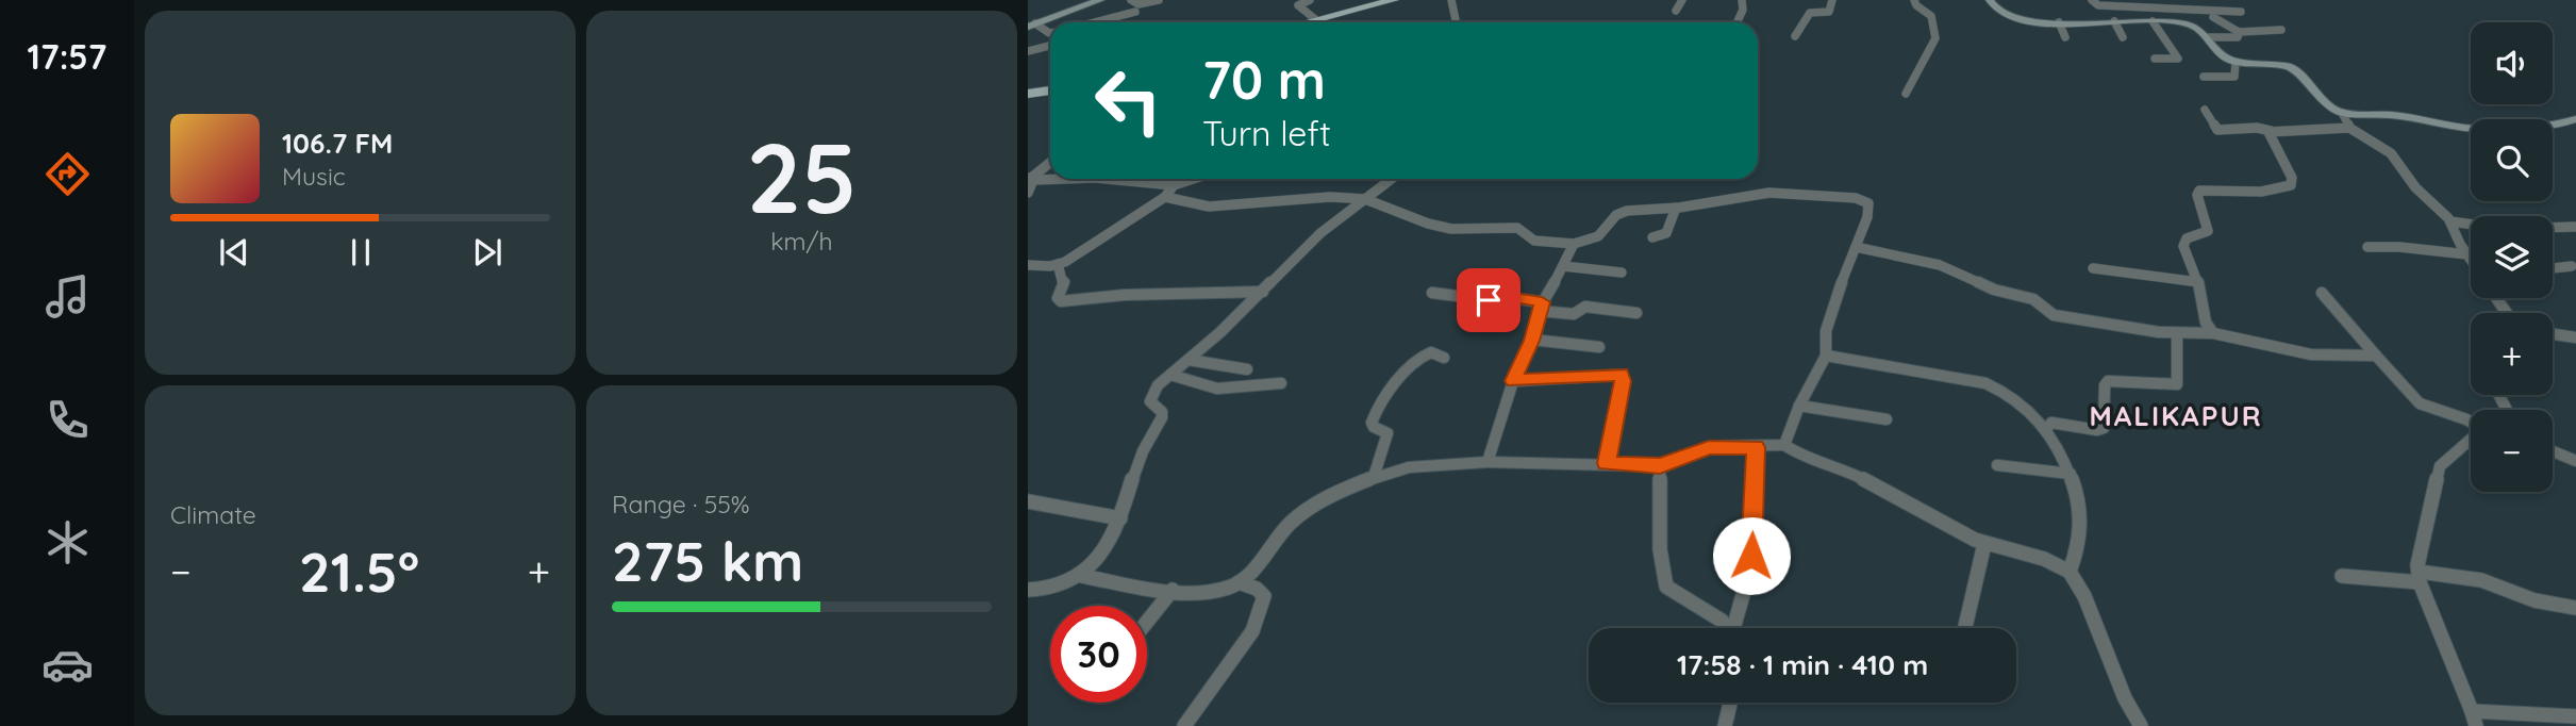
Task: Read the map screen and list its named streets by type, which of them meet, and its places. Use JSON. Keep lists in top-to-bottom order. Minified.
{"districts":["MALIKAPUR"],"page":{"tabs":"17:57","tile":[["25","km/h"],"Climate",["Range · 55%","275 km"]],"map_buttons":["+","−"],"turn":["70 m","Turn left"],"song":["106.7 FM","Music"],"heat":["−","21.5°","+"],"limit":"30","trip":"17:58 · 1 min · 410 m"}}
